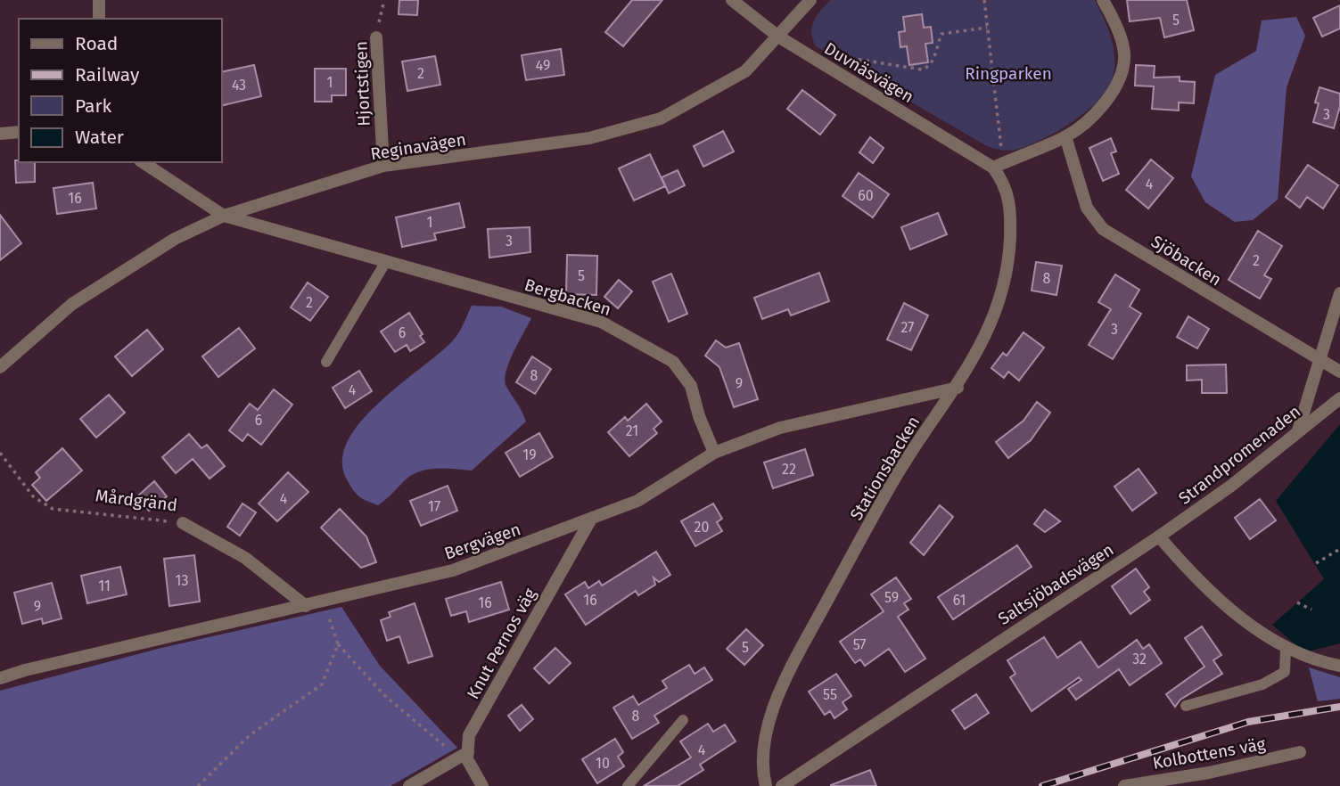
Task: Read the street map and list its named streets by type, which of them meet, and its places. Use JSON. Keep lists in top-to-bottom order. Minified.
{"streets":{"street":["Duvnäsvägen","Hjortstigen","Reginavägen","Sjöbacken","Bergbacken","Strandpromenaden","Stationsbacken","Mårdgränd","Bergvägen","Saltsjöbadsvägen","Knut Pernos väg","Kolbottens väg"]},"crossings":[["Duvnäsvägen","Reginavägen"],["Duvnäsvägen","Stationsbacken"],["Hjortstigen","Reginavägen"],["Reginavägen","Bergbacken"],["Bergbacken","Bergvägen"],["Strandpromenaden","Saltsjöbadsvägen"],["Stationsbacken","Bergvägen"],["Mårdgränd","Bergvägen"],["Bergvägen","Knut Pernos väg"]],"parks":["Ringparken"],"house_numbers":["5","49","2","1","43","3","4","60","16","1","3","2","5","8","2","27","3","6","8","9","4","6","21","19","22","4","17","20","13","11","59","16","61","16","9","57","5","32","55","8","4","10"],"legend":["Road","Railway","Park","Water"]}
